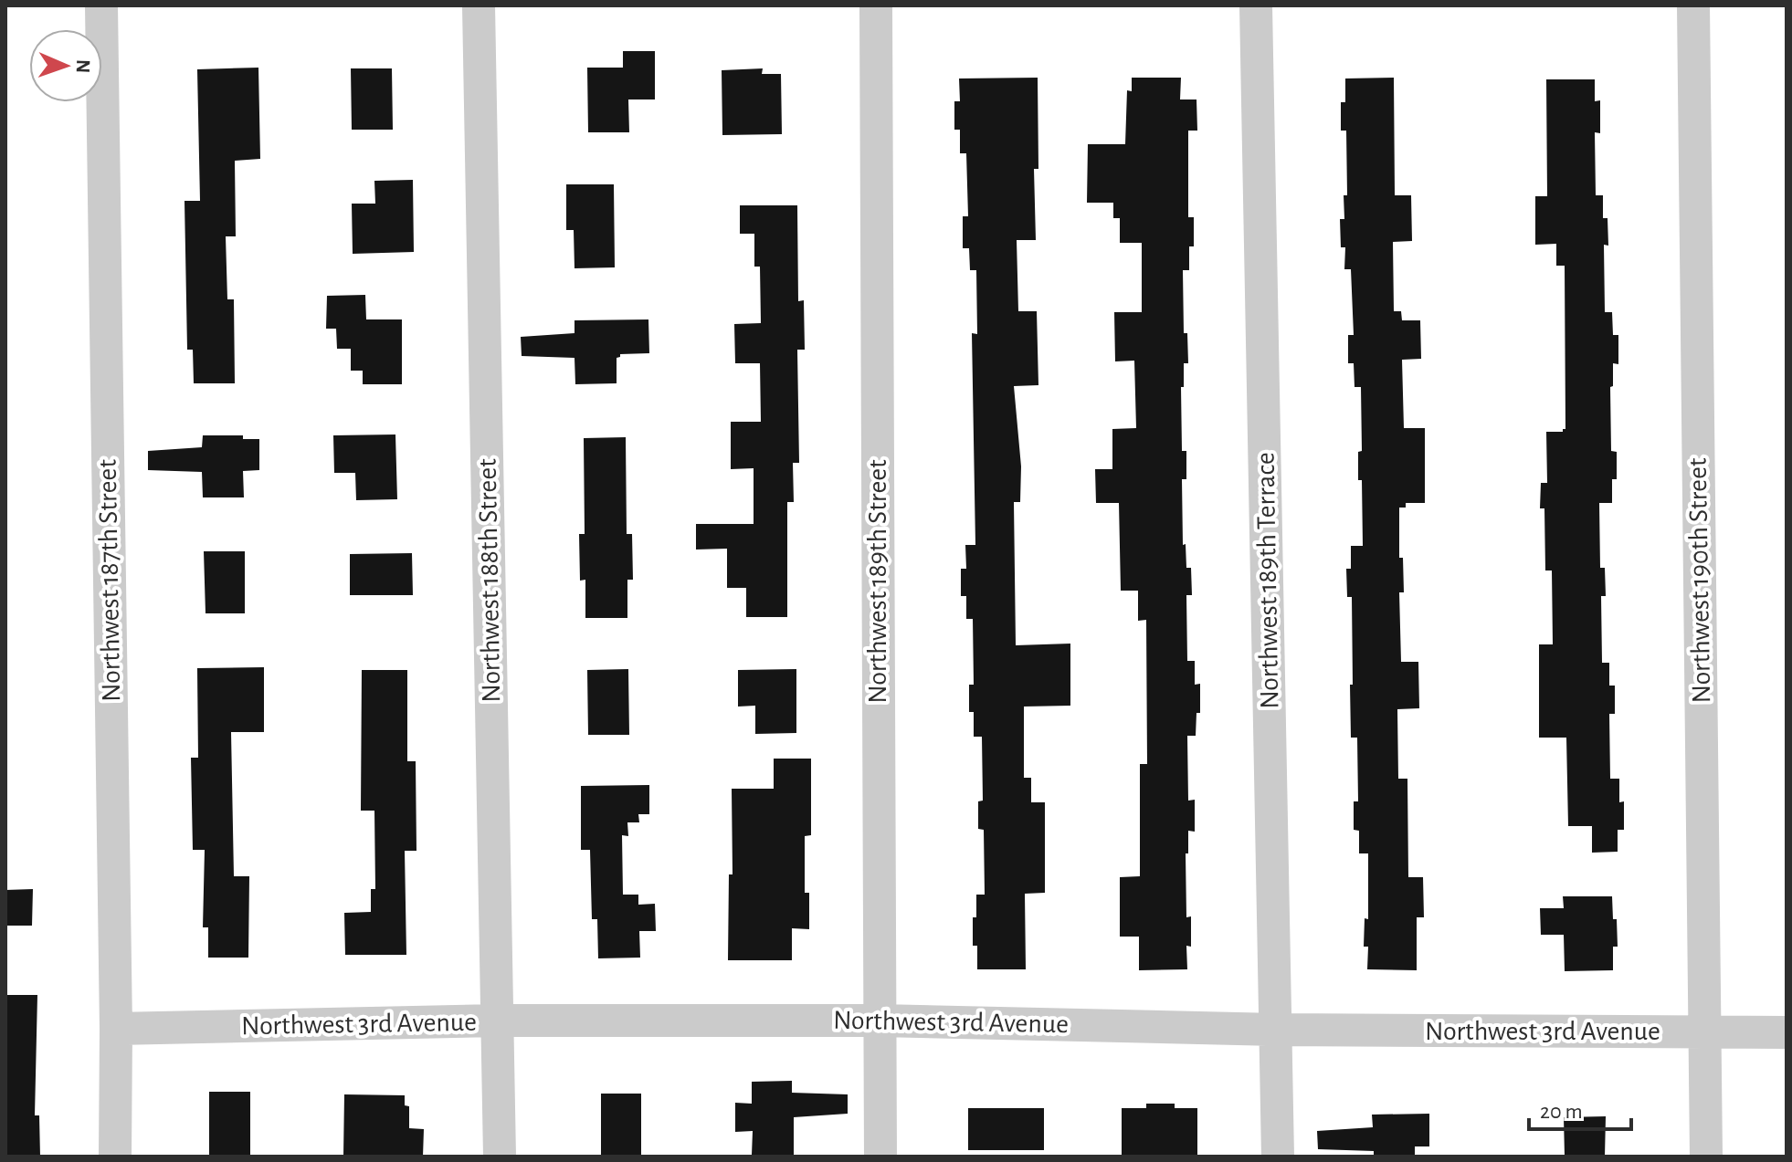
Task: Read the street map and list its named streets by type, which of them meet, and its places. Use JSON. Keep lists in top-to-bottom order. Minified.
{"streets":{"street":["Northwest 187th Street","Northwest 188th Street","Northwest 189th Terrace","Northwest 190th Street","Northwest 189th Street","Northwest 3rd Avenue"]},"crossings":[["Northwest 187th Street","Northwest 3rd Avenue"],["Northwest 188th Street","Northwest 3rd Avenue"],["Northwest 189th Terrace","Northwest 3rd Avenue"],["Northwest 190th Street","Northwest 3rd Avenue"],["Northwest 189th Street","Northwest 3rd Avenue"]],"scale_bar":"20 m","north":"right"}
